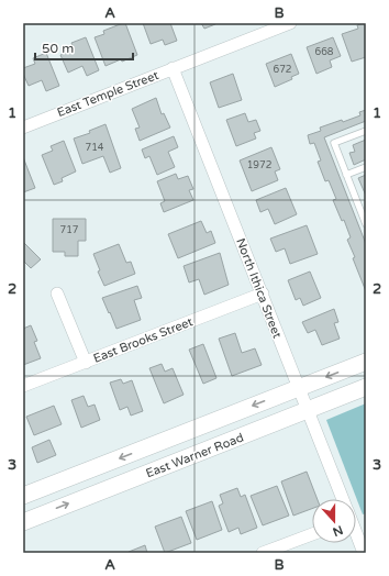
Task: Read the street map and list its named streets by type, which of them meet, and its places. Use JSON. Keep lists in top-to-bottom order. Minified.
{"streets":{"main road":["East Warner Road"],"street":["East Temple Street","North Ithica Street","East Brooks Street"]},"crossings":[["East Temple Street","North Ithica Street"],["North Ithica Street","East Brooks Street"],["North Ithica Street","East Warner Road"]],"house_numbers":["668","672","714","1972","717"],"scale_bar":"50 m","north":"bottom","grid":{"columns":["A","B"],"rows":["1","2","3"]}}
